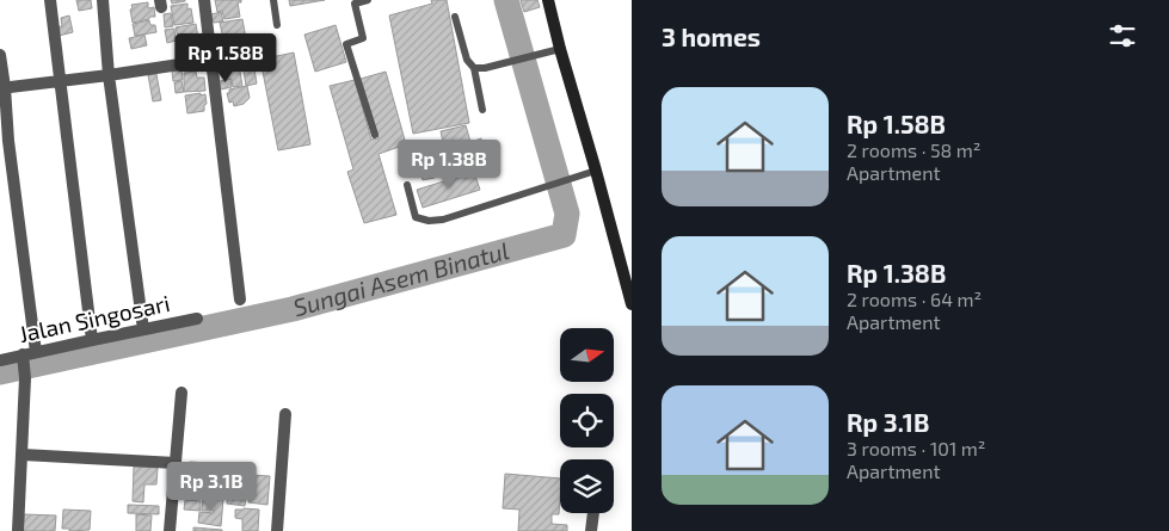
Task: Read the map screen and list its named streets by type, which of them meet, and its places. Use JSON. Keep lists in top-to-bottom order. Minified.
{"streets":{"street":["Jalan Singosari"]},"water":["Sungai Asem Binatul"],"north":"right","page":{"heading":"3 homes","price":["Rp 1.58B","Rp 1.38B","Rp 3.1B"],"list":[{"name":"Rp 1.58B","note":"2 rooms · 58 m² · Apartment"},{"name":"Rp 1.38B","note":"2 rooms · 64 m² · Apartment"},{"name":"Rp 3.1B","note":"3 rooms · 101 m² · Apartment"}]}}
